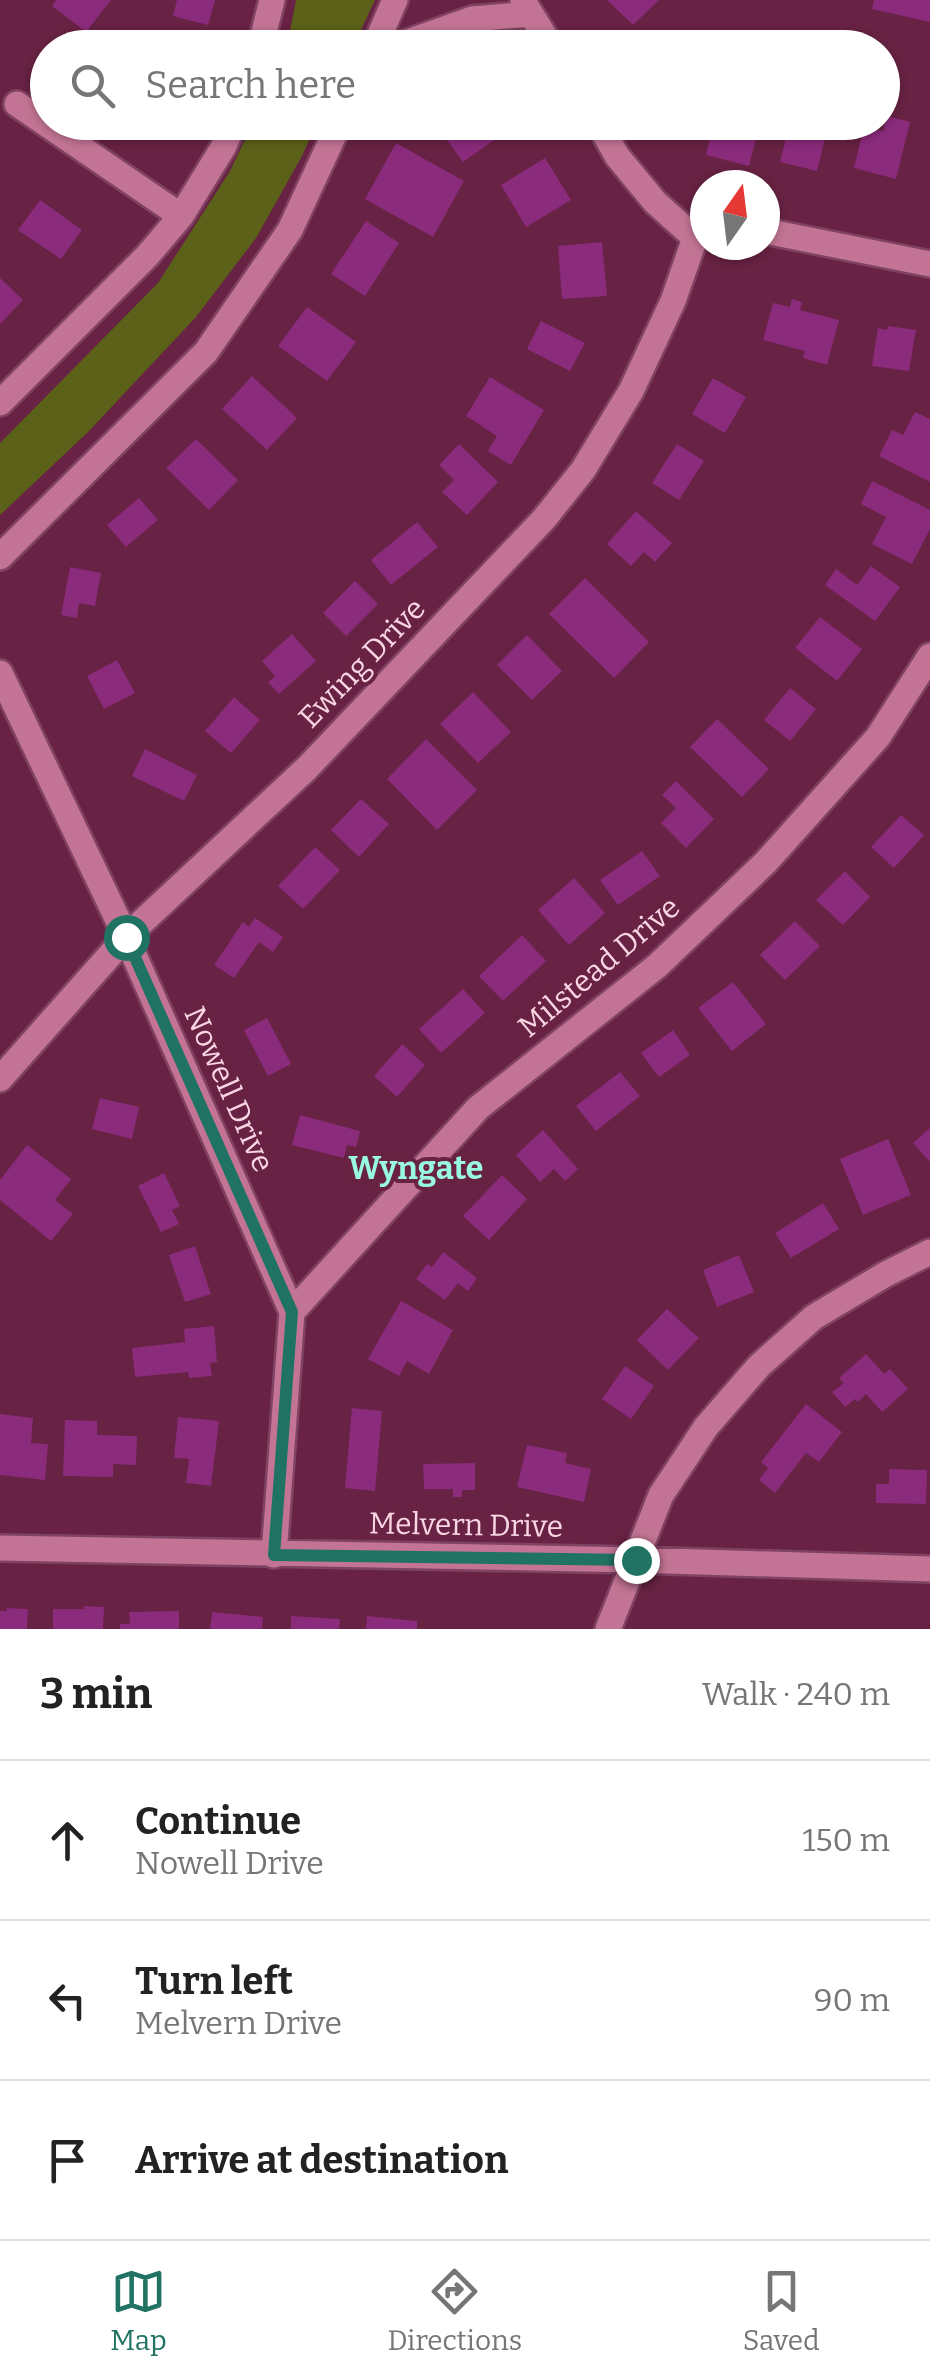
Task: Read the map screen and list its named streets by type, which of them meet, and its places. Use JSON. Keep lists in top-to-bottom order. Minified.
{"streets":{"street":["Ewing Drive","Milstead Drive","Nowell Drive","Melvern Drive"]},"crossings":[["Ewing Drive","Nowell Drive"],["Milstead Drive","Nowell Drive"],["Nowell Drive","Melvern Drive"]],"districts":["Wyngate"],"north":"top","page":{"search":"Search here","heading":["3 min","Walk · 240 m"],"list":[["Continue","Nowell Drive","150 m"],["Turn left","Melvern Drive","90 m"],"Arrive at destination"],"nav":["Map","Directions","Saved"]}}
